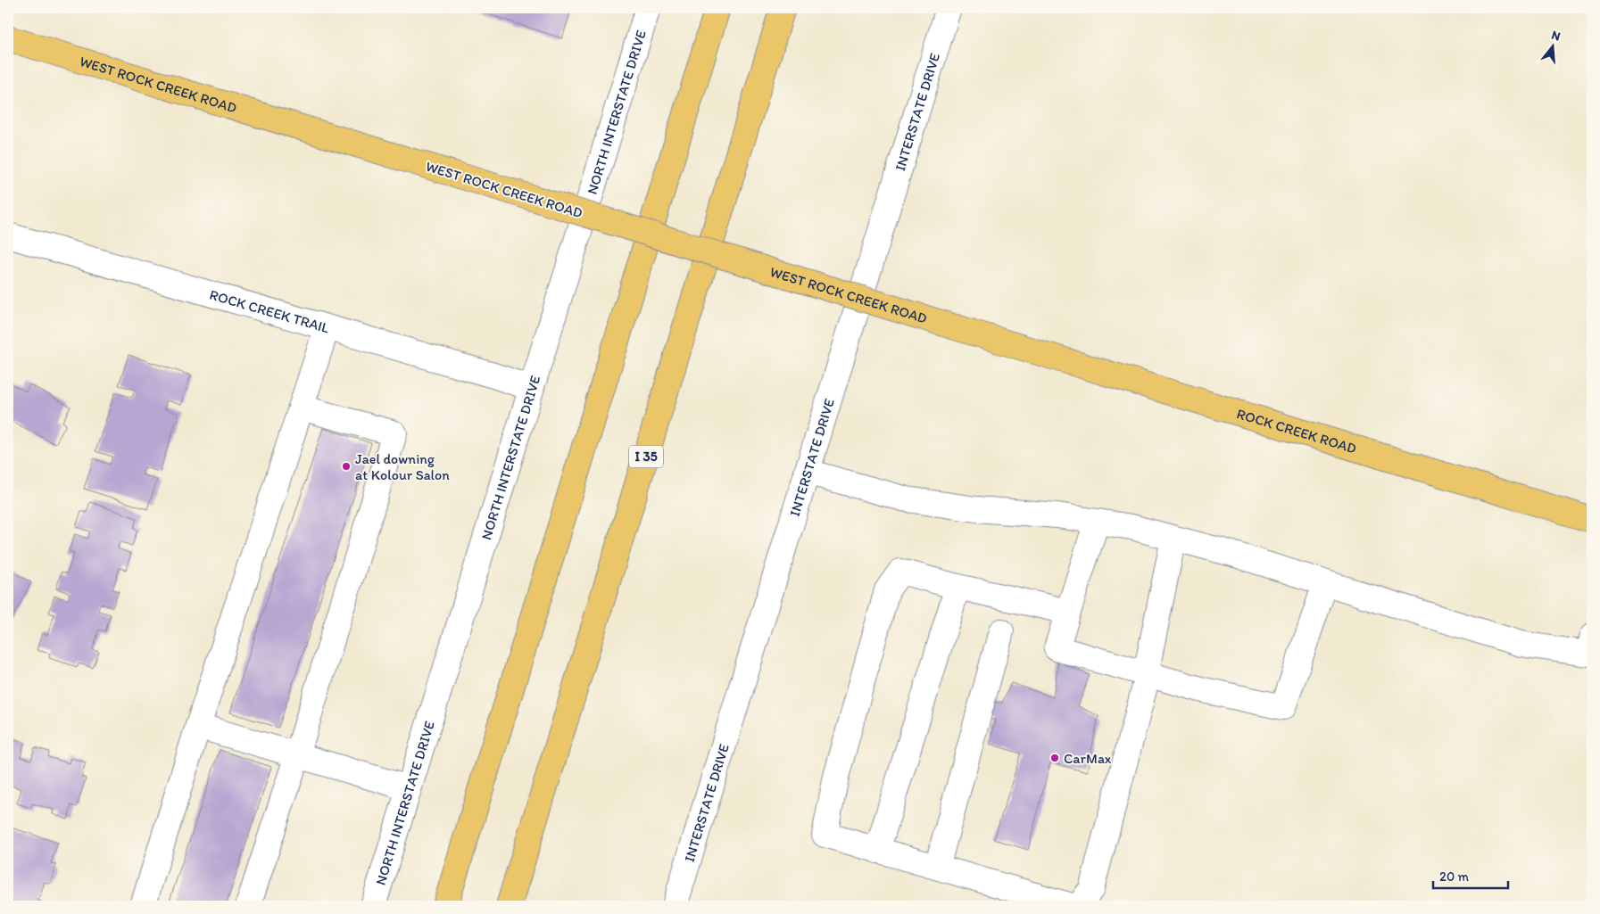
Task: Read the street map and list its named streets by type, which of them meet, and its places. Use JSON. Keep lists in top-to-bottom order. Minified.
{"streets":{"main road":["WEST ROCK CREEK ROAD","ROCK CREEK ROAD","I 35"],"street":["NORTH INTERSTATE DRIVE","INTERSTATE DRIVE","ROCK CREEK TRAIL"]},"crossings":[["WEST ROCK CREEK ROAD","ROCK CREEK ROAD"],["NORTH INTERSTATE DRIVE","ROCK CREEK TRAIL"]],"places":["Jael downing at Kolour Salon","CarMax"],"scale_bar":"20 m","north":"top"}
